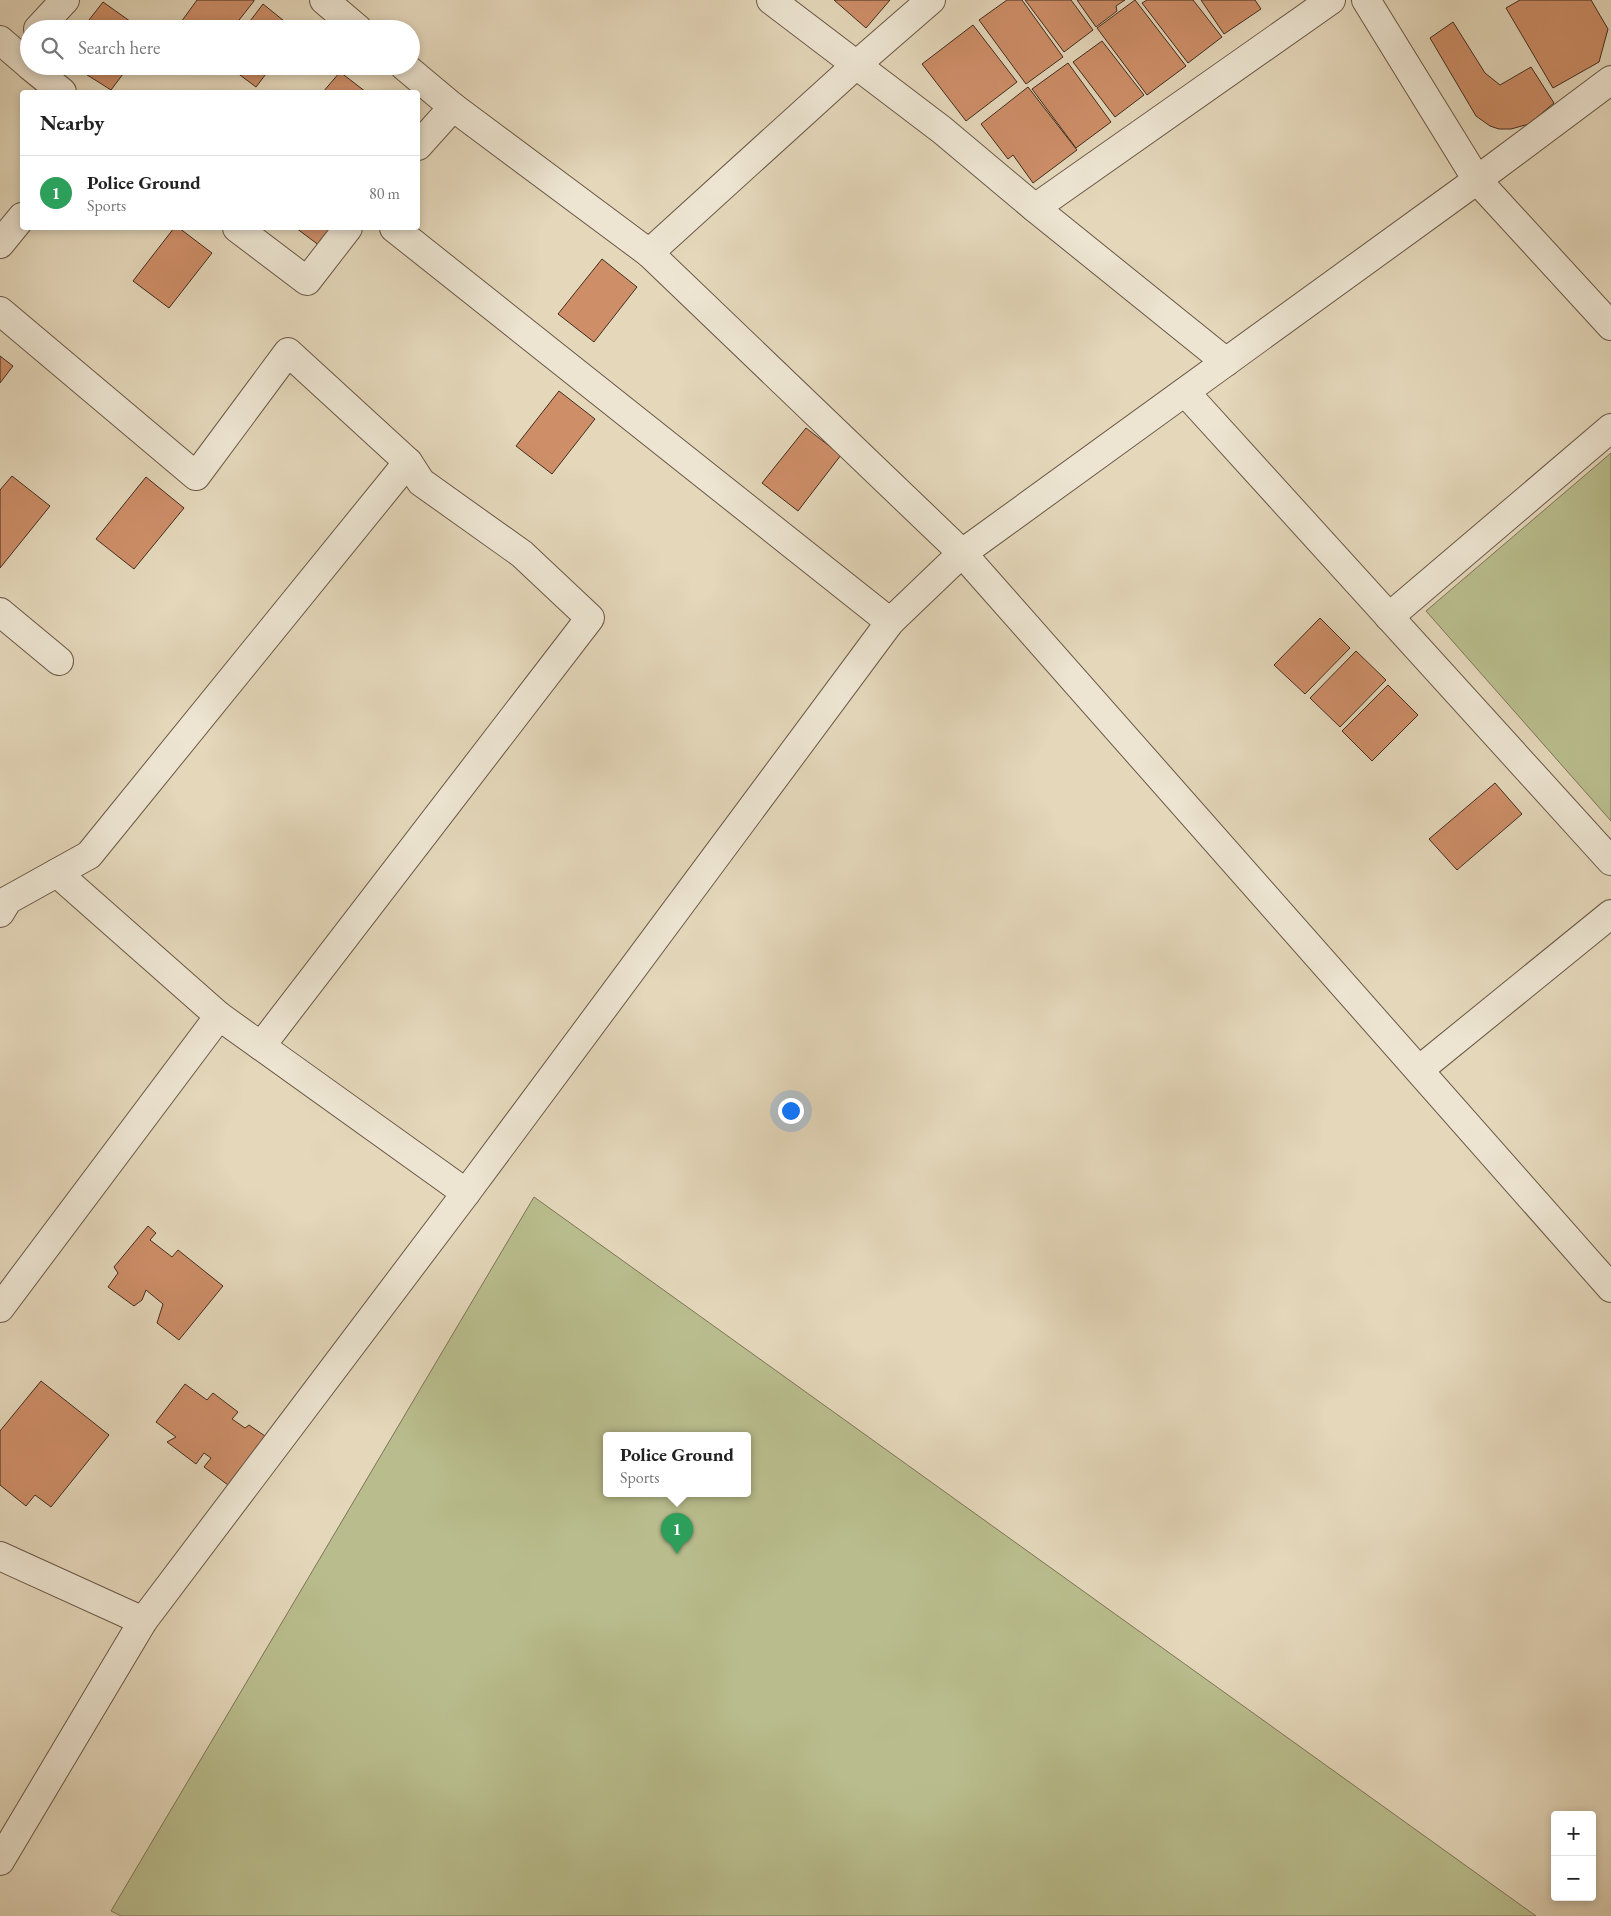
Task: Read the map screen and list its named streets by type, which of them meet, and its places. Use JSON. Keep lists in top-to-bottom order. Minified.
{"page":{"search":"Search here","heading":"Nearby","list":[{"mark":"1","name":"Police Ground","note":"Sports","value":"80 m"}],"popup":["Police Ground","Sports"],"pins":"1","map_buttons":["+","−"]}}
